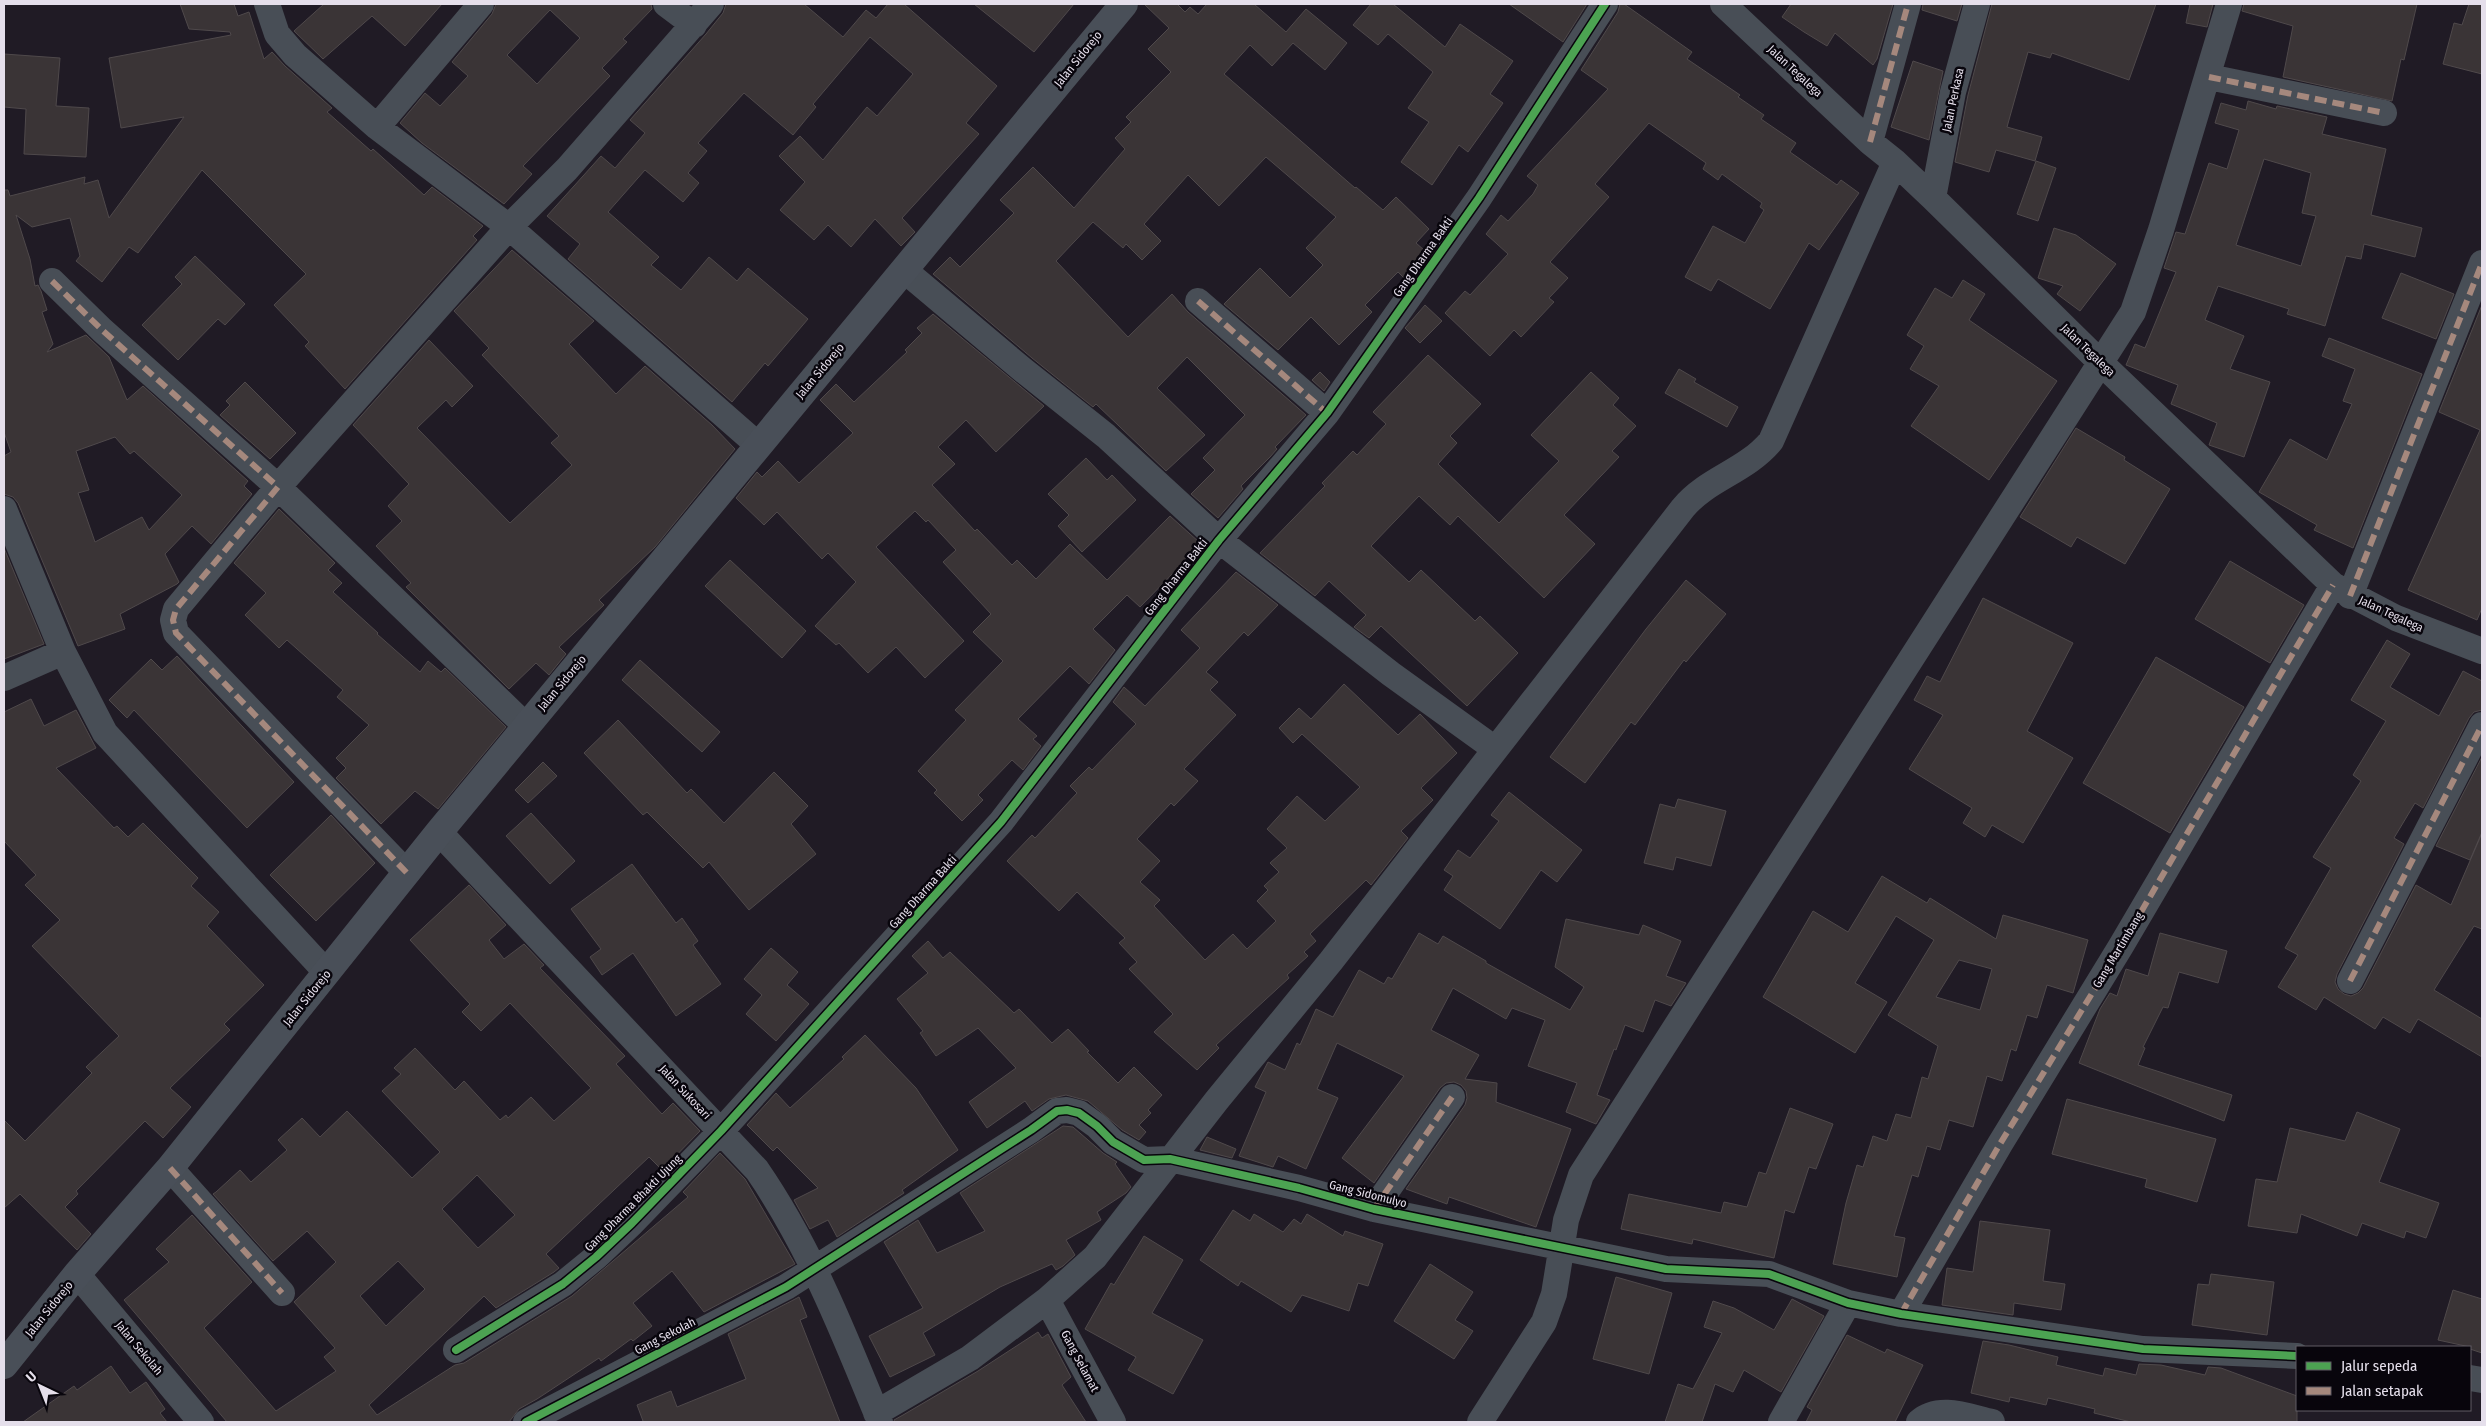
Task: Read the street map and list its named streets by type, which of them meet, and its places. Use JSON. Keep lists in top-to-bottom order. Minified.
{"streets":{"street":["Jalan Sidorejo","Jalan Tegalega","Jalan Perkasa","Gang Dharma Bakti","Gang Martimbang","Jalan Sukosari","Gang Sidomulyo","Gang Dharma Bhakti Ujung","Gang Sekolah","Jalan Sekolah","Gang Selamat"]},"crossings":[["Jalan Sidorejo","Jalan Sukosari"],["Jalan Sidorejo","Jalan Sekolah"],["Jalan Tegalega","Jalan Perkasa"],["Jalan Tegalega","Gang Martimbang"],["Gang Dharma Bakti","Jalan Sukosari"],["Gang Dharma Bakti","Gang Dharma Bhakti Ujung"],["Gang Martimbang","Gang Sidomulyo"],["Jalan Sukosari","Gang Sidomulyo"],["Jalan Sukosari","Gang Dharma Bhakti Ujung"],["Jalan Sukosari","Gang Sekolah"],["Gang Sidomulyo","Gang Sekolah"]],"legend":["Jalur sepeda","Jalan setapak"],"north":"top left"}
